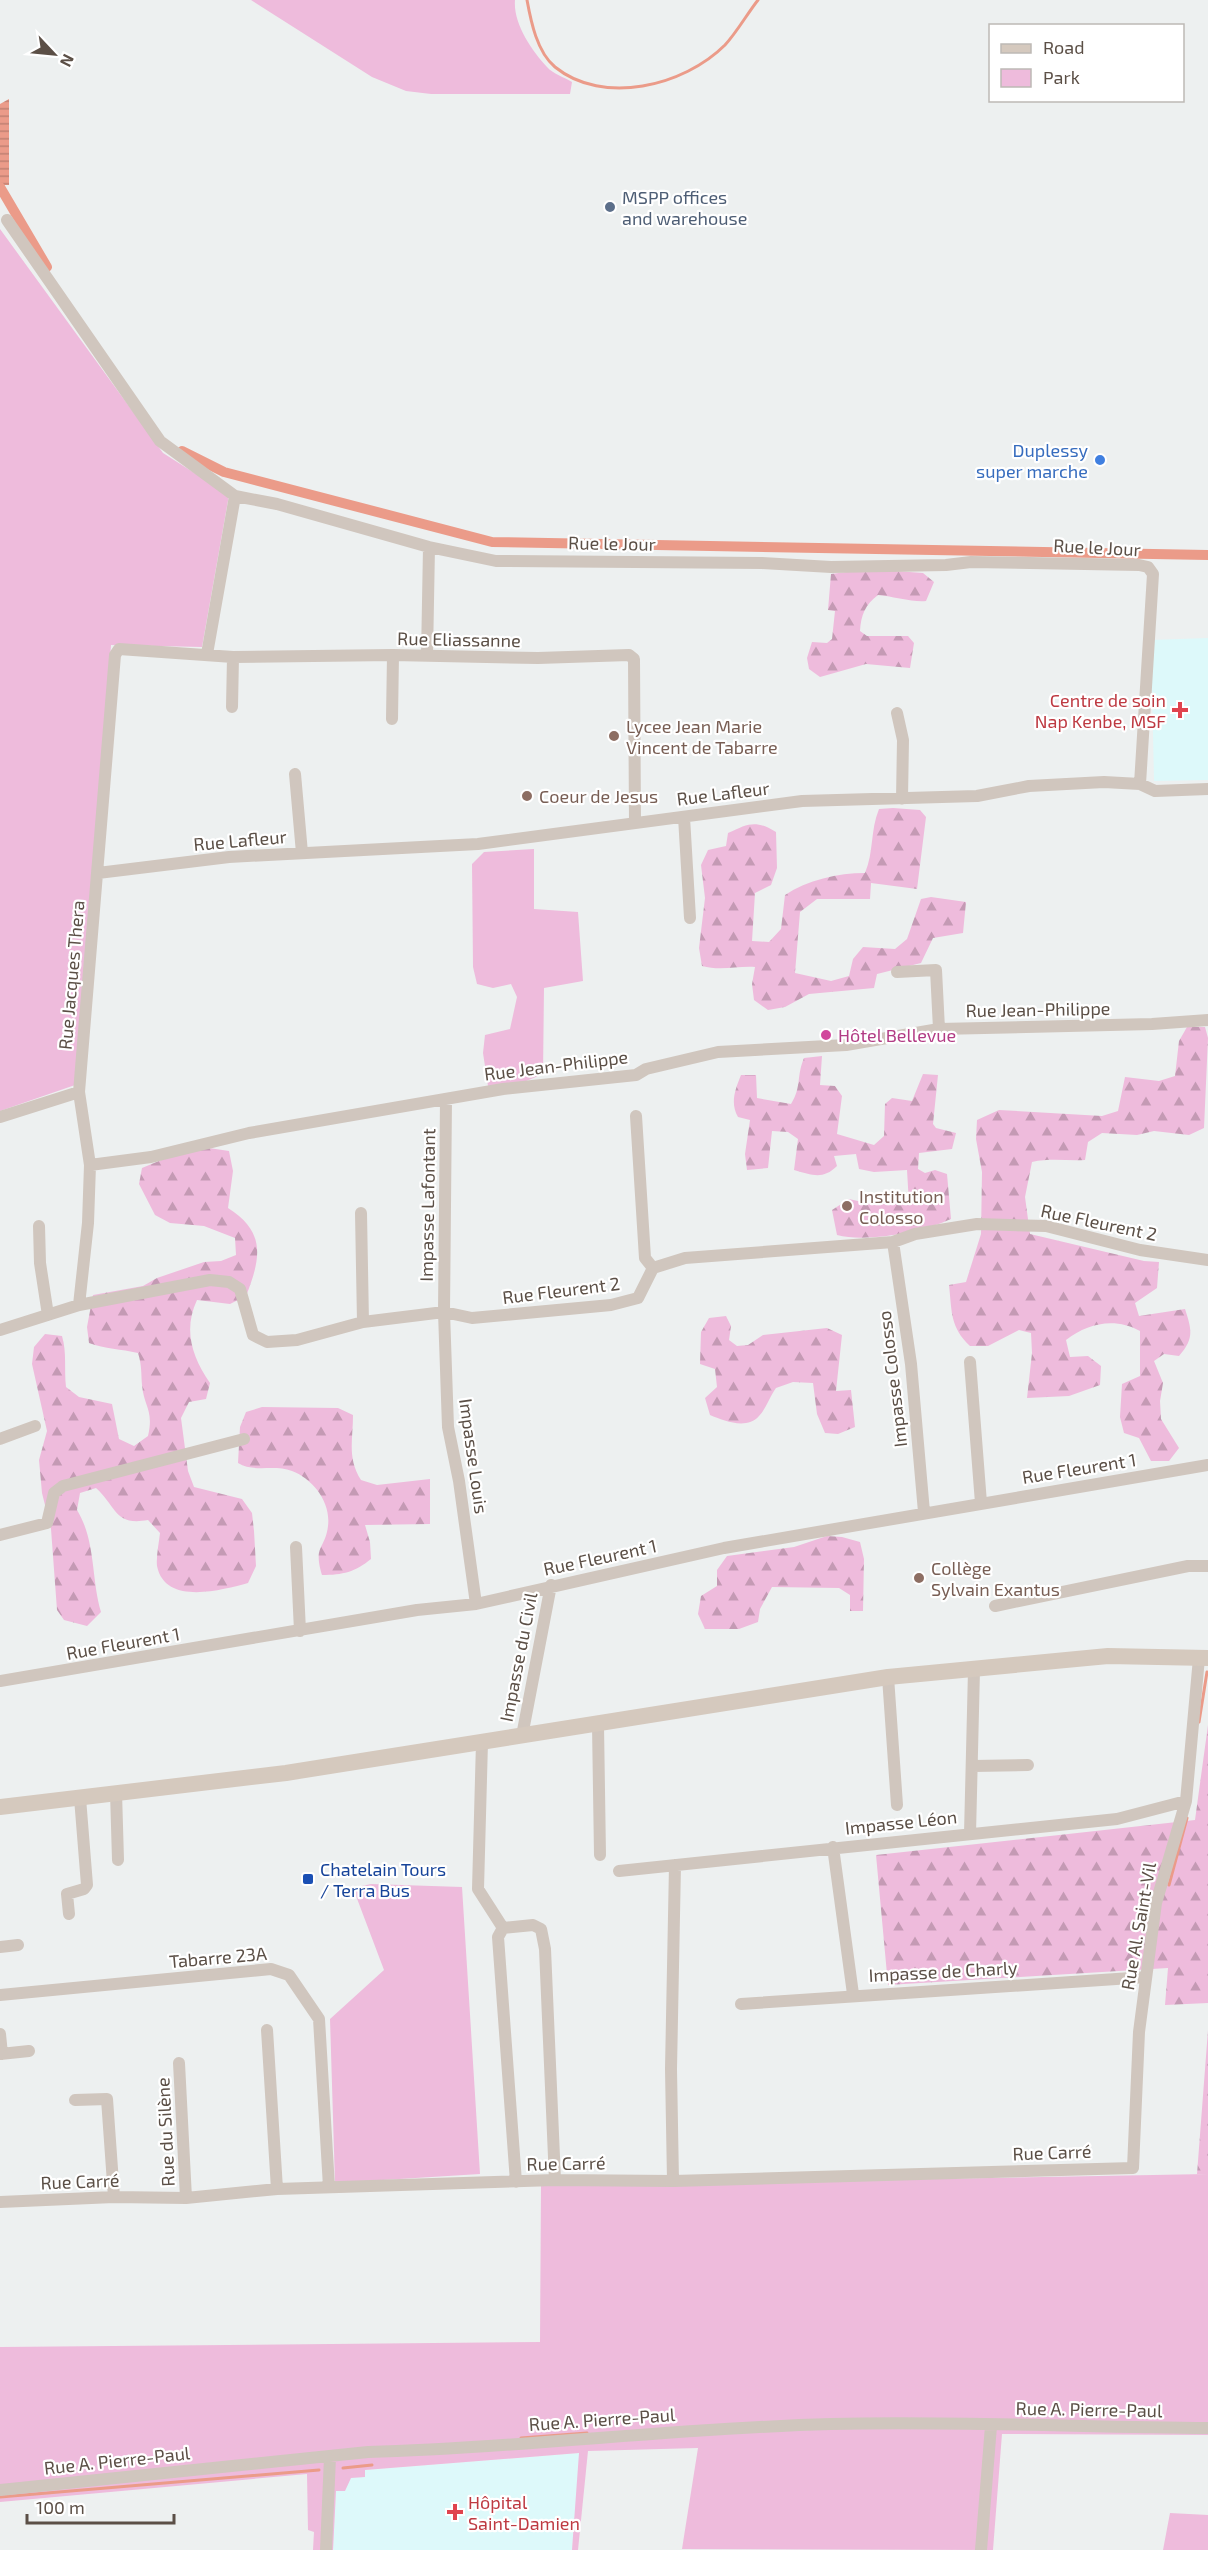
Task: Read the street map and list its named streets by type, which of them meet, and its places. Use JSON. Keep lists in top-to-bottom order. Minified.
{"streets":{"street":["Rue le Jour","Rue Eliassanne","Rue Lafleur","Rue Jacques Thera","Rue Jean-Philippe","Impasse Lafontant","Rue Fleurent 2","Impasse Colosso","Impasse Louis","Rue Fleurent 1","Impasse du Civil","Impasse Léon","Rue Al. Saint-Vil","Tabarre 23A","Impasse de Charly","Rue du Silène","Rue Carré","Rue A. Pierre-Paul"]},"crossings":[["Rue le Jour","Rue Lafleur"],["Rue Eliassanne","Rue Lafleur"],["Rue Eliassanne","Rue Jacques Thera"],["Rue Lafleur","Rue Jacques Thera"],["Rue Jacques Thera","Rue Jean-Philippe"],["Rue Jacques Thera","Rue Fleurent 2"],["Rue Jean-Philippe","Impasse Lafontant"],["Impasse Lafontant","Rue Fleurent 2"],["Impasse Lafontant","Impasse Louis"],["Rue Fleurent 2","Impasse Colosso"],["Rue Fleurent 2","Impasse Louis"],["Impasse Colosso","Rue Fleurent 1"],["Impasse Louis","Rue Fleurent 1"],["Rue Fleurent 1","Impasse du Civil"],["Impasse Léon","Rue Al. Saint-Vil"],["Rue Al. Saint-Vil","Impasse de Charly"],["Rue Al. Saint-Vil","Rue Carré"],["Tabarre 23A","Rue Carré"],["Rue du Silène","Rue Carré"]],"places":{"other":["MSPP offices and warehouse","Duplessy super marche","Lycee Jean Marie Vincent de Tabarre","Coeur de Jesus","Hôtel Bellevue","Institution Colosso","Collège Sylvain Exantus"],"health":["Centre de soin Nap Kenbe, MSF","Hôpital Saint-Damien"],"transit":["Chatelain Tours / Terra Bus"]},"legend":["Road","Park"],"scale_bar":"100 m","north":"bottom right"}
